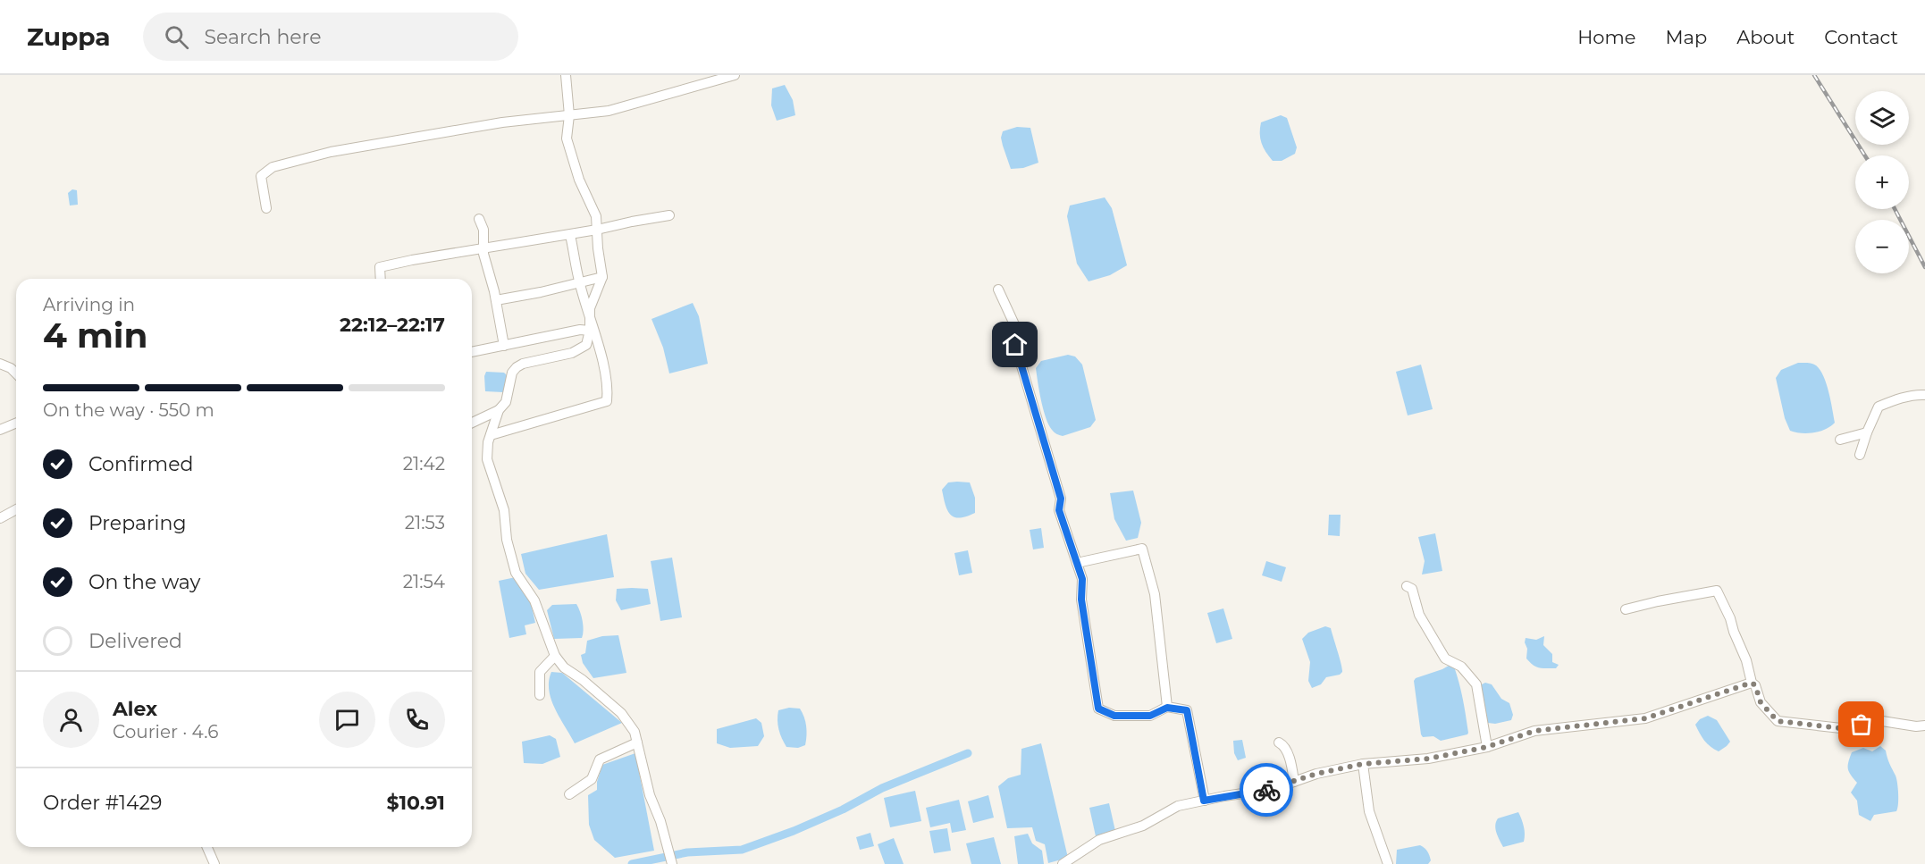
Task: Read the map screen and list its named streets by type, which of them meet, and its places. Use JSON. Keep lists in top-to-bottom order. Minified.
{"page":{"header":"Zuppa","search":"Search here","nav":["Home","Map","About","Contact"],"map_buttons":["+","−"],"heading":["4 min","Arriving in","22:12–22:17"],"panel":["Alex","Courier · 4.6","Order #1429","$10.91"],"bar":"On the way · 550 m","list":[["Confirmed","21:42"],["Preparing","21:53"],["On the way","21:54"],"Delivered"]}}
